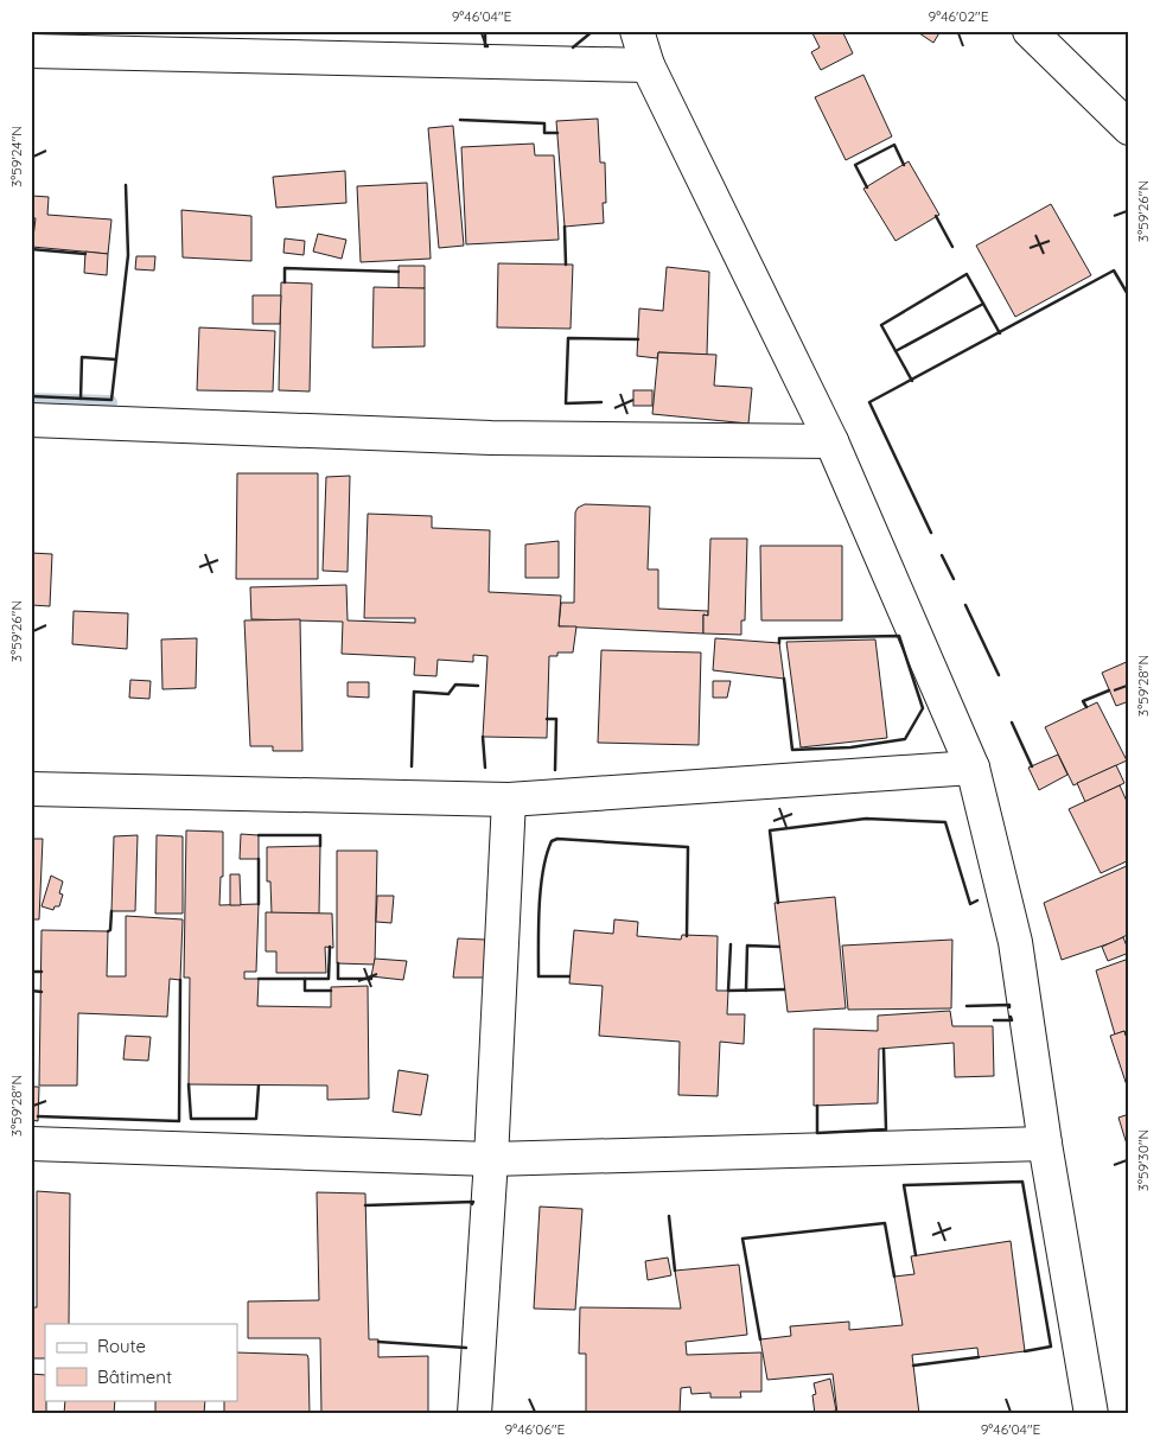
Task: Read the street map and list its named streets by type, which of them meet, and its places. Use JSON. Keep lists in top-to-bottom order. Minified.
{"legend":["Route","Bâtiment"],"coordinates":["9°46'04\"E","9°46'02\"E","3°59'24\"N","3°59'26\"N","3°59'28\"N","3°59'30\"N","9°46'06\"E"]}
